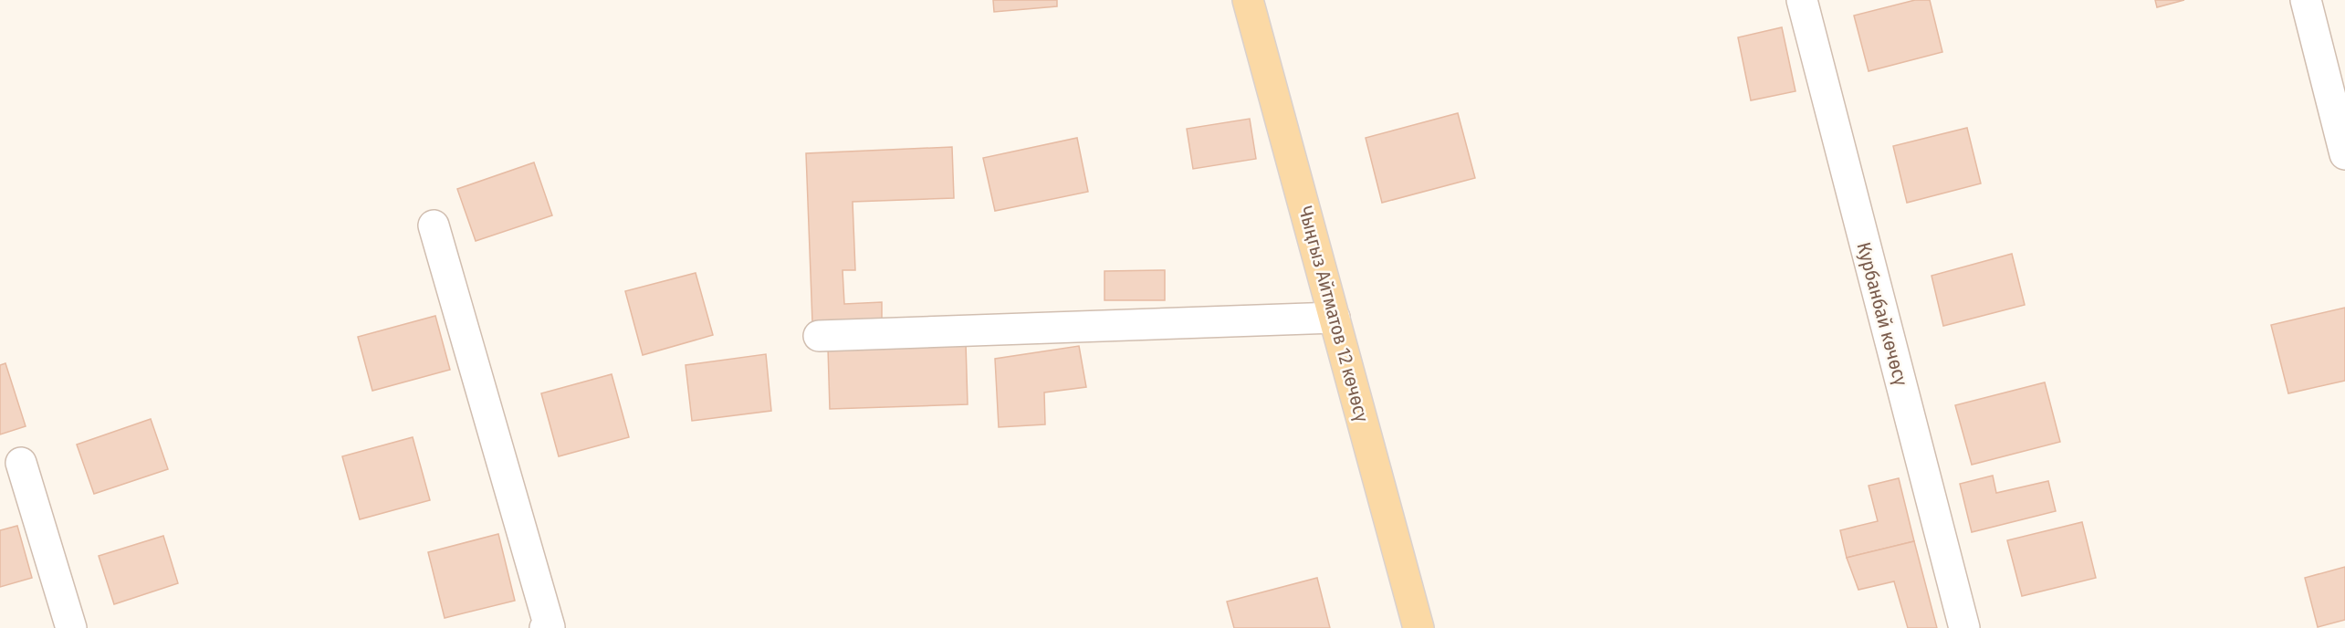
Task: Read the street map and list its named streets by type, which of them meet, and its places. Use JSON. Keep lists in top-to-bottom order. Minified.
{"streets":{"main road":["Чыңгыз Айтматов 12 көчөсү"],"street":["Курбанбай көчөсү"]}}
